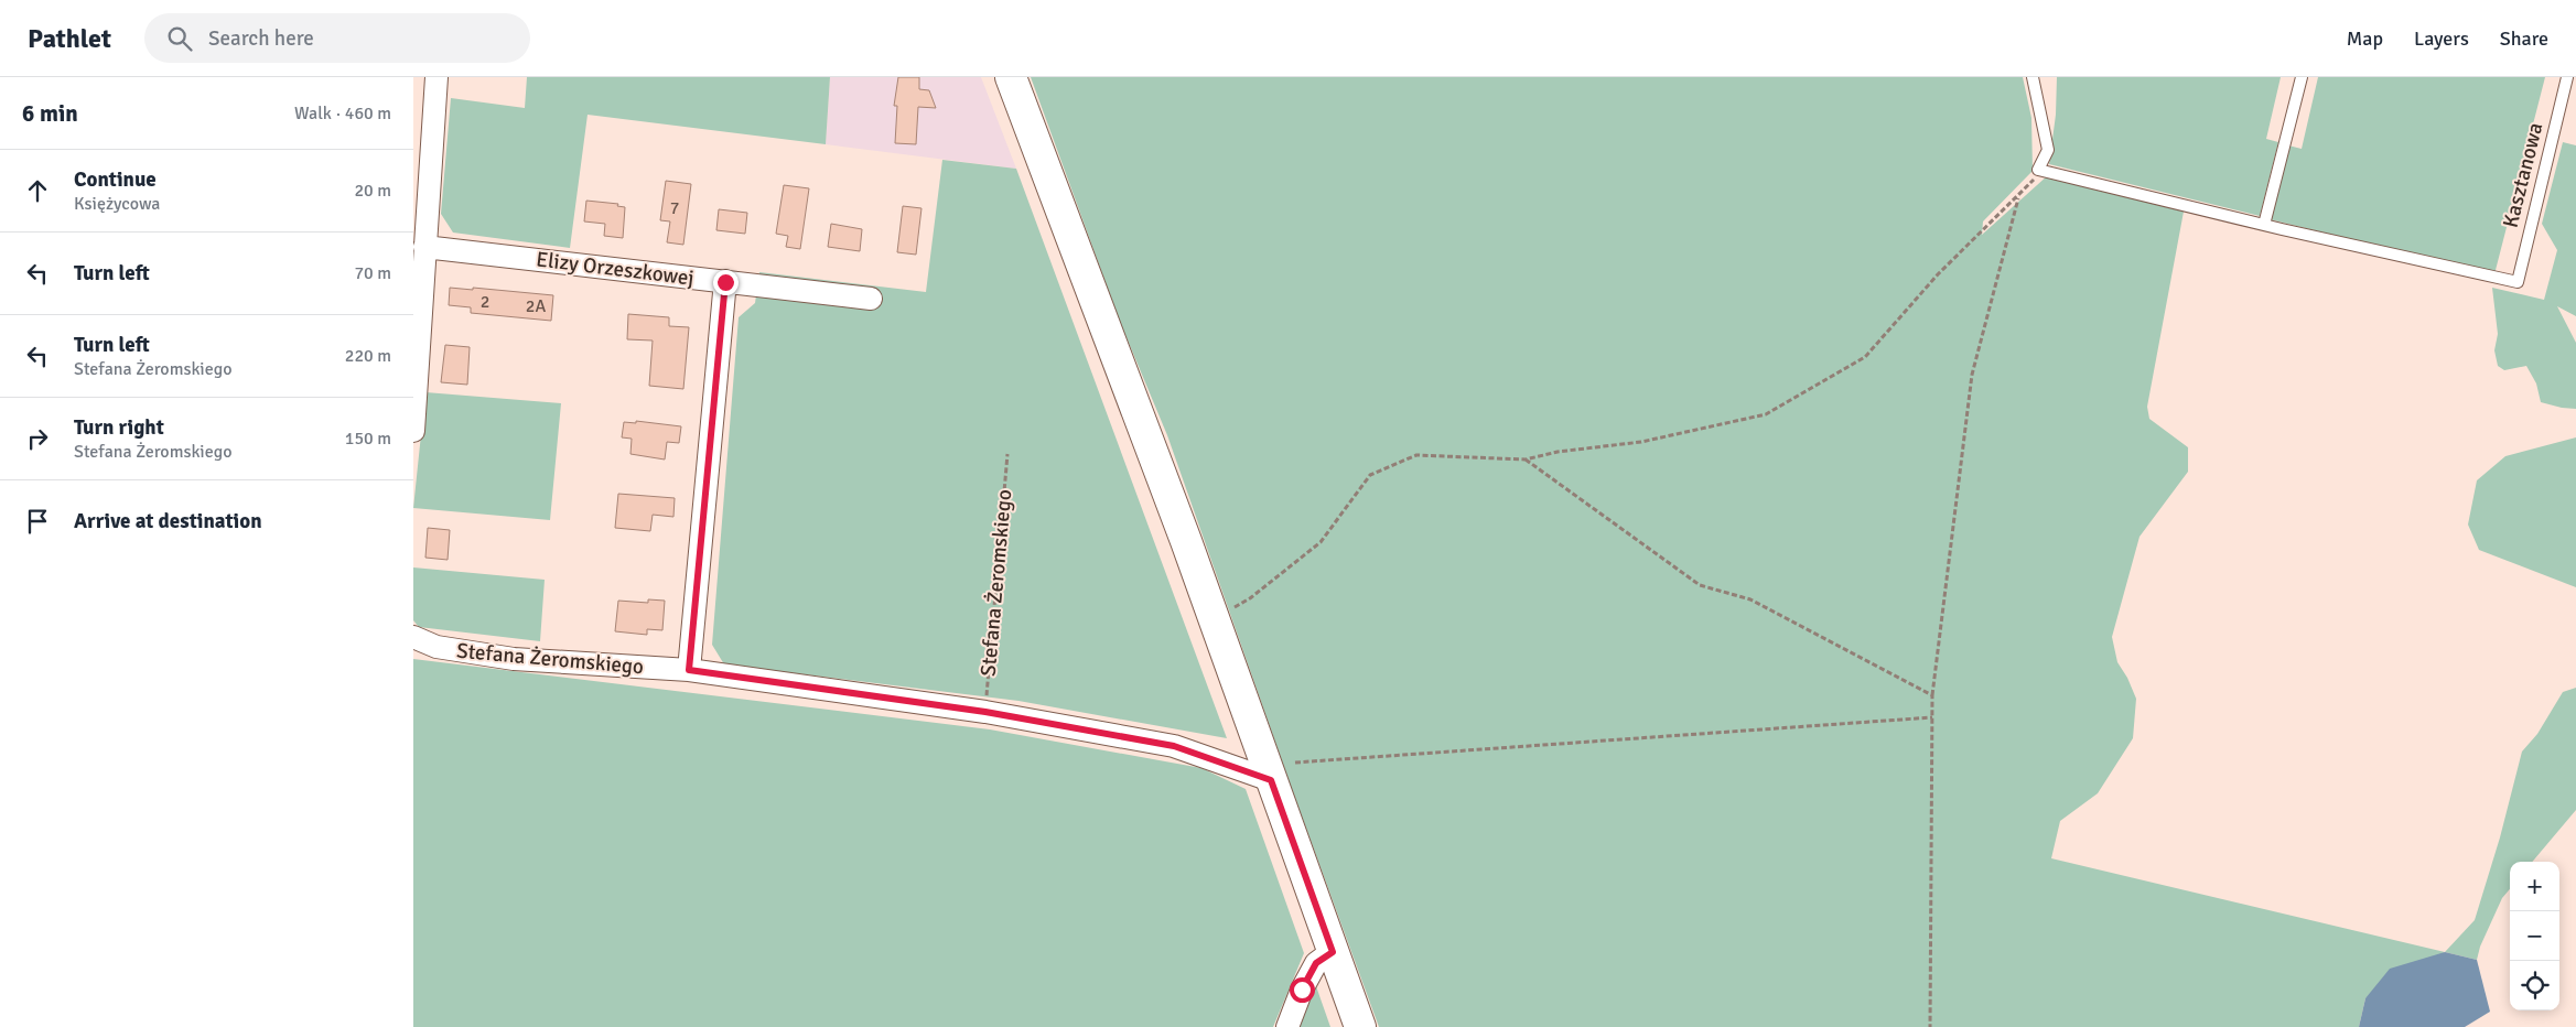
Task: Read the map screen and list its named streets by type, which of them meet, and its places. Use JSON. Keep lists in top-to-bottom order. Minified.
{"streets":{"street":["Elizy Orzeszkowej","Stefana Żeromskiego"],"lane":["Kasztanowa"]},"house_numbers":["7","2","2A"],"page":{"header":"Pathlet","search":"Search here","nav":["Map","Layers","Share"],"heading":["6 min","Walk · 460 m"],"list":[["Continue","Księżycowa","20 m"],["Turn left","70 m"],["Turn left","Stefana Żeromskiego","220 m"],["Turn right","Stefana Żeromskiego","150 m"],"Arrive at destination"],"map_buttons":["+","−"]}}
